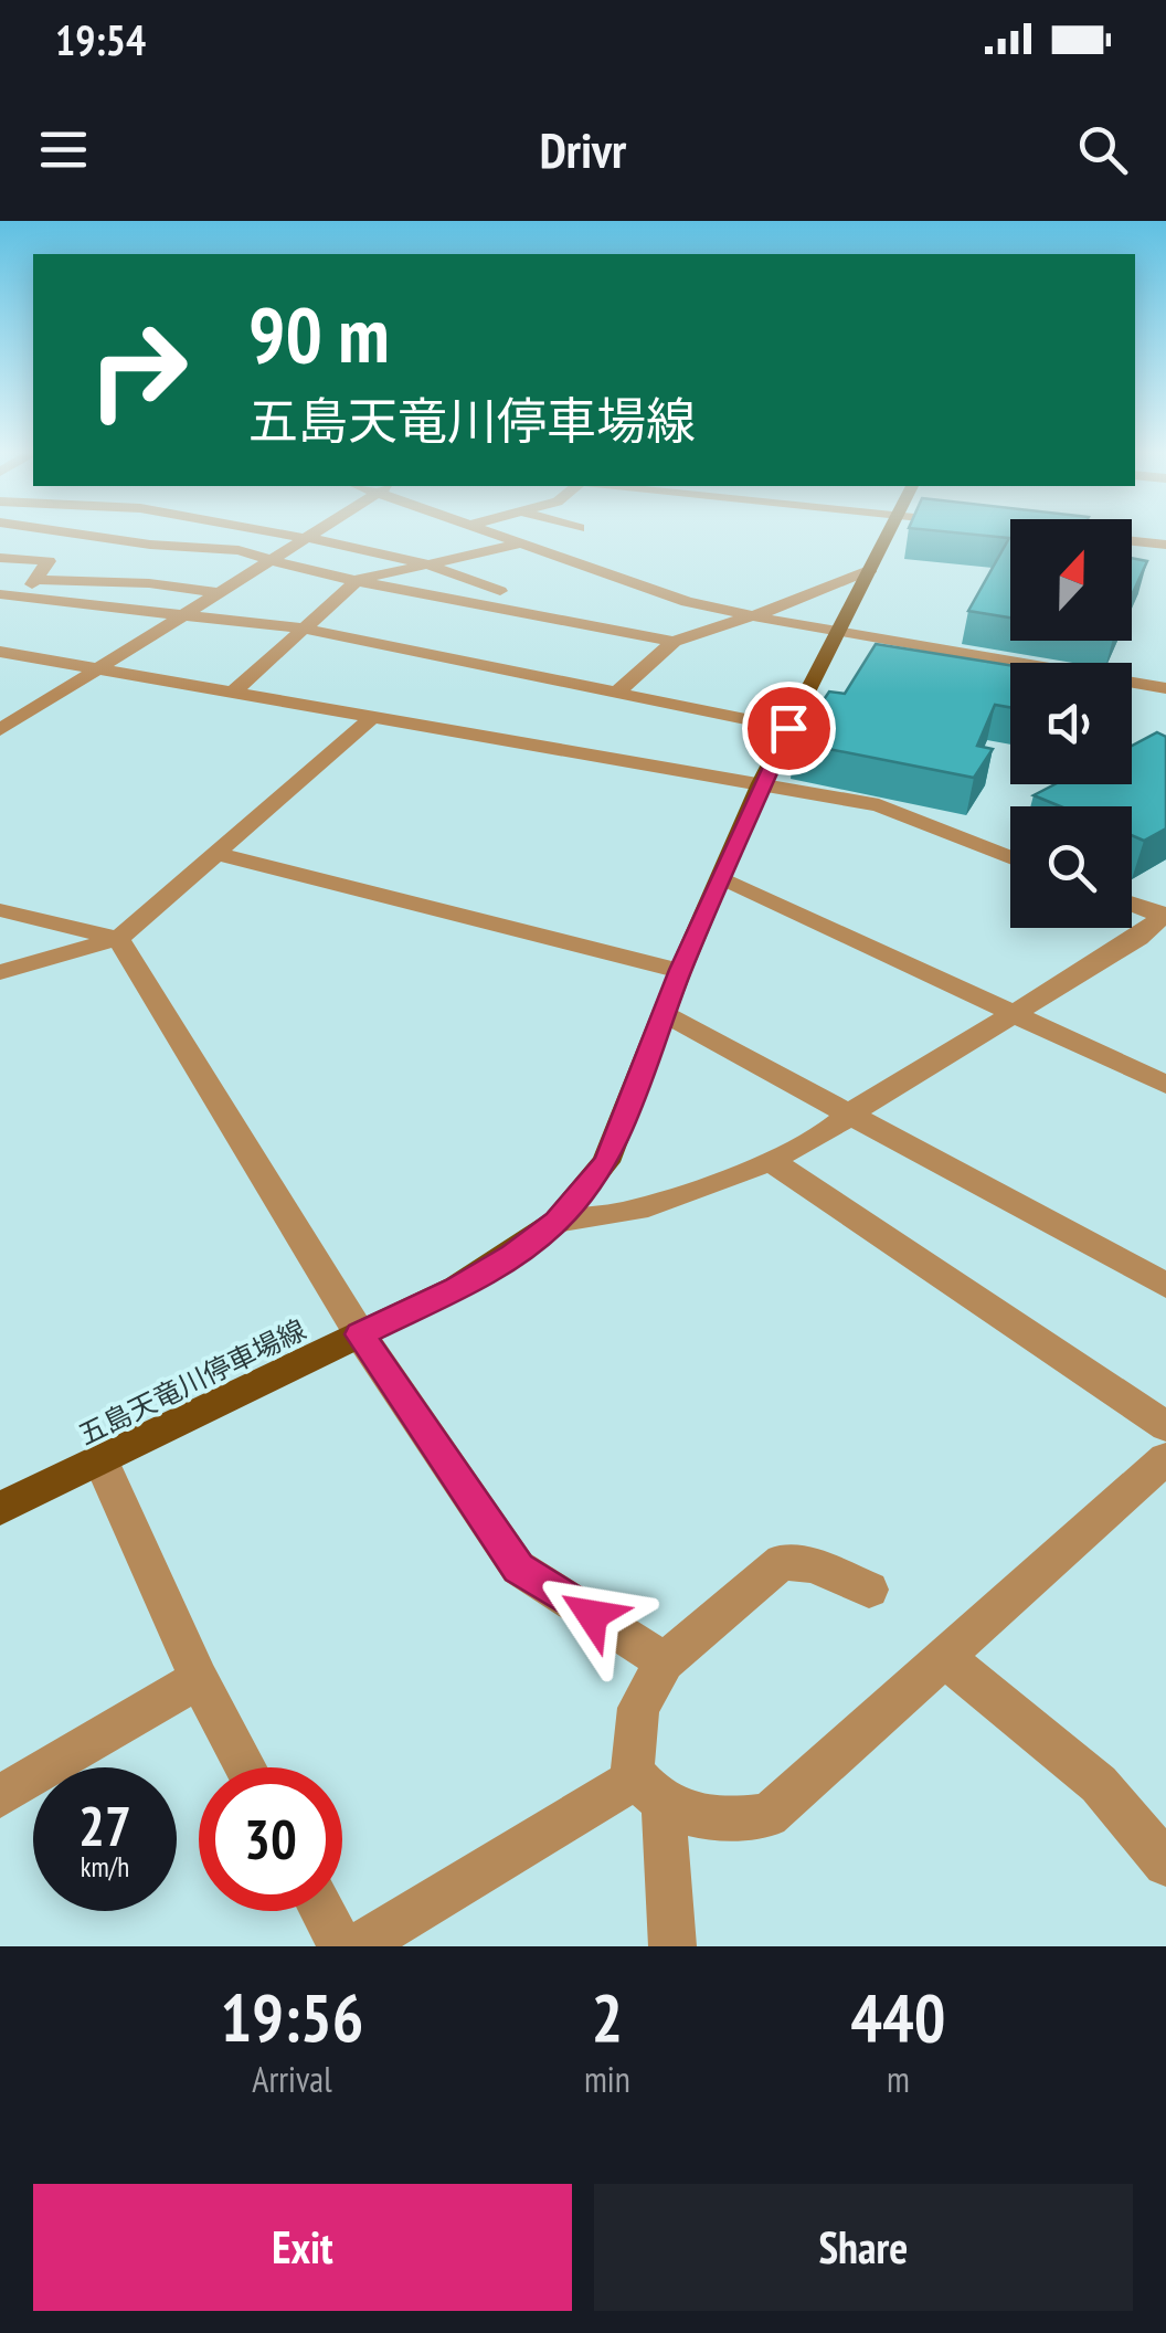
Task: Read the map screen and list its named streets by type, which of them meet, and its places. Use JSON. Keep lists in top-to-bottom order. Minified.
{"streets":{"main road":["五島天竜川停車場線"]},"north":"top","page":{"status":"19:54","header":"Drivr","turn":["90 m","五島天竜川停車場線"],"speed":"27 km/h","limit":"30","eta":["19:56","Arrival","2","min","440","m"],"buttons":["Exit","Share"]}}
